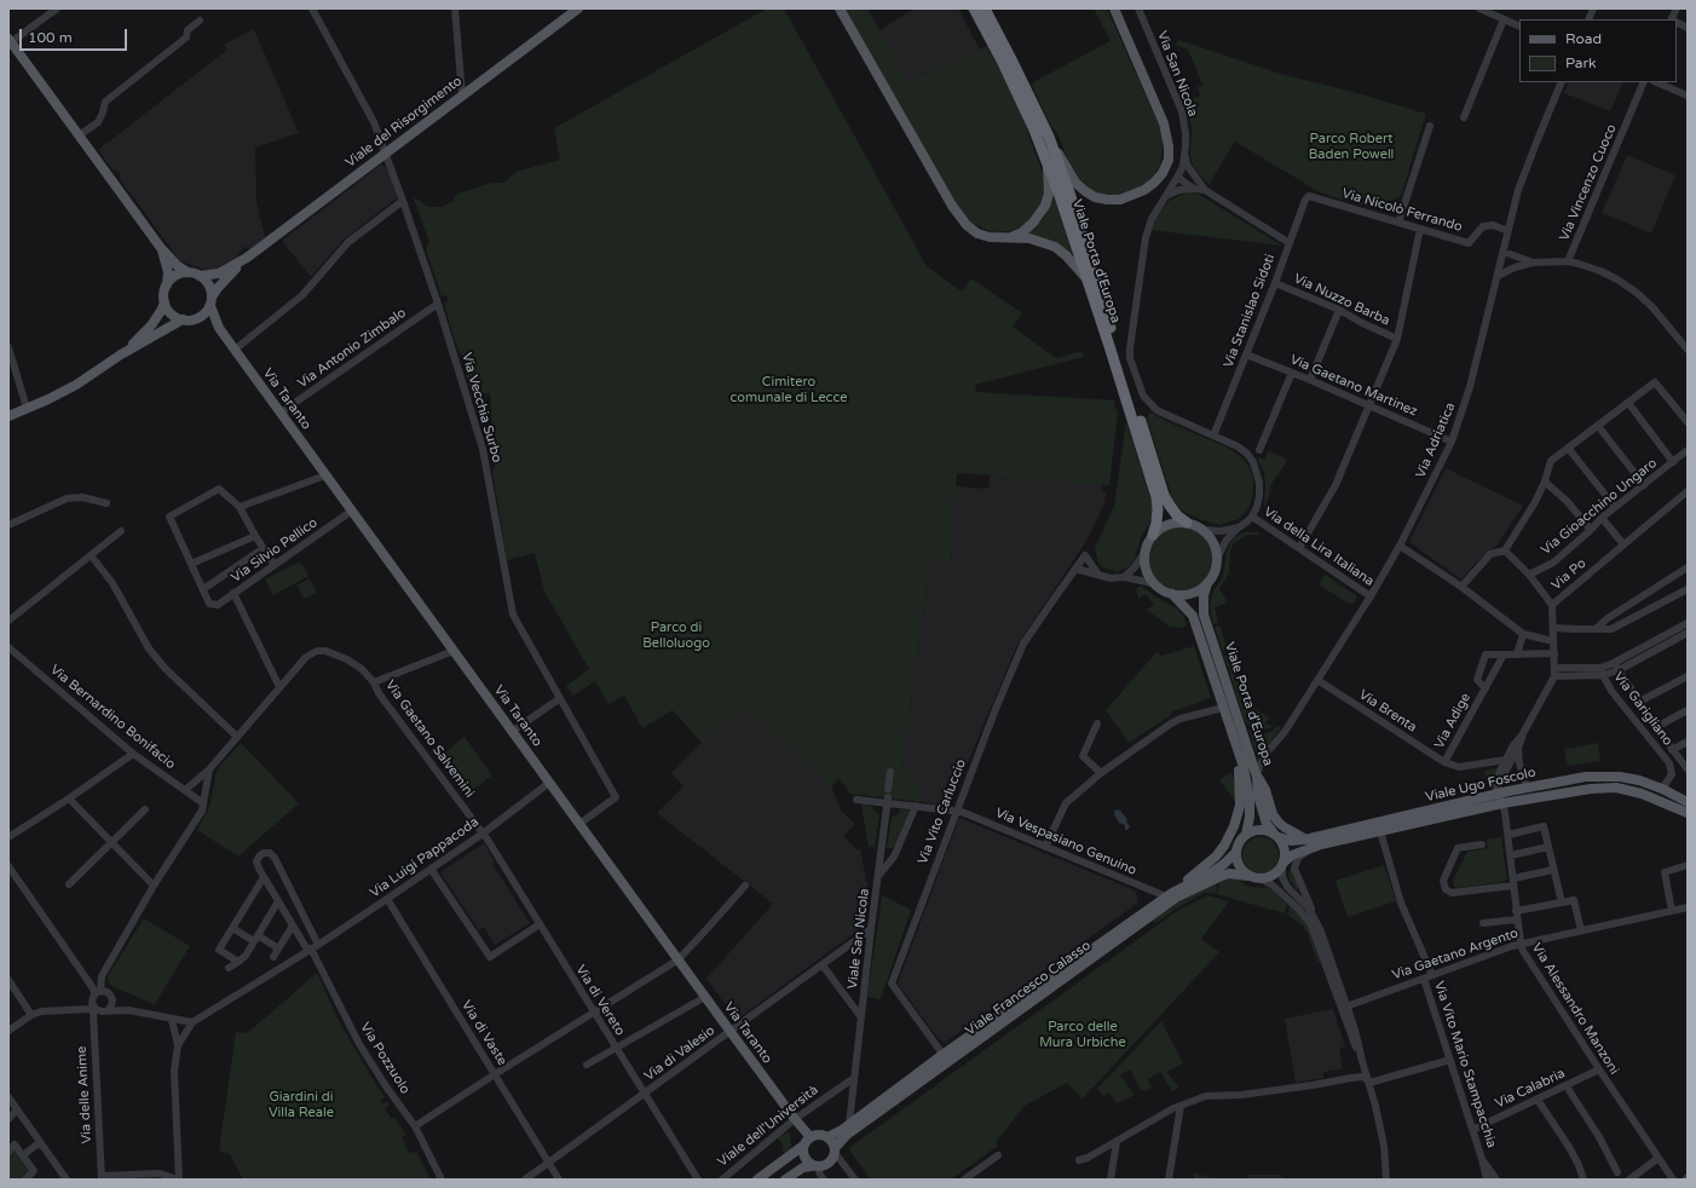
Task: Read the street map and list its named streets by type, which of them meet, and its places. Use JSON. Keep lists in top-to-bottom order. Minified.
{"streets":{"highway":["Viale Porta d'Europa"],"main road":["Viale del Risorgimento","Via Taranto","Viale Ugo Foscolo","Viale Francesco Calasso"],"street":["Via San Nicola","Via Vincenzo Cuoco","Via Nicolò Ferrando","Via Nuzzo Barba","Via Stanislao Sidoti","Via Antonio Zimbalo","Via Gaetano Martinez","Via Vecchia Surbo","Via Adriatica","Via Gioacchino Ungaro","Via della Lira Italiana","Via Silvio Pellico","Via Po","Via Garigliano","Via Brenta","Via Bernardino Bonifacio","Via Adige","Via Gaetano Salvemini","Via Vito Carluccio","Via Vespasiano Genuino","Via Luigi Pappacoda","Viale San Nicola","Via Gaetano Argento","Via di Vereto","Via Alessandro Manzoni","Via di Vaste","Via di Valesio","Via Pozzuolo","Via Vito Mario Stampacchia","Via Calabria","Via delle Anime","Viale dell'Università"]},"crossings":[["Via San Nicola","Via Stanislao Sidoti"],["Via San Nicola","Via della Lira Italiana"],["Viale del Risorgimento","Via Taranto"],["Viale del Risorgimento","Via Vecchia Surbo"],["Via Vincenzo Cuoco","Via Adriatica"],["Via Nicolò Ferrando","Via Stanislao Sidoti"],["Via Nicolò Ferrando","Via Adriatica"],["Viale Porta d'Europa","Via Adriatica"],["Viale Porta d'Europa","Viale Ugo Foscolo"],["Viale Porta d'Europa","Viale Francesco Calasso"],["Via Nuzzo Barba","Via Stanislao Sidoti"],["Via Stanislao Sidoti","Via Gaetano Martinez"],["Via Antonio Zimbalo","Via Taranto"],["Via Antonio Zimbalo","Via Vecchia Surbo"],["Via Gaetano Martinez","Via Adriatica"],["Via Taranto","Via Vecchia Surbo"],["Via Taranto","Via Silvio Pellico"],["Via Taranto","Via Luigi Pappacoda"],["Via Taranto","Viale Francesco Calasso"],["Via Taranto","Via di Valesio"],["Via Taranto","Viale dell'Università"],["Via Adriatica","Via della Lira Italiana"],["Via Adriatica","Via Brenta"],["Via Po","Via Adige"],["Via Po","Viale Ugo Foscolo"],["Via Garigliano","Viale Ugo Foscolo"],["Via Brenta","Via Adige"],["Via Gaetano Salvemini","Via Luigi Pappacoda"],["Via Gaetano Salvemini","Via di Vereto"],["Viale Ugo Foscolo","Viale Francesco Calasso"],["Viale Ugo Foscolo","Via Alessandro Manzoni"],["Viale Ugo Foscolo","Via Vito Mario Stampacchia"],["Via Vito Carluccio","Via Vespasiano Genuino"],["Via Vito Carluccio","Viale Francesco Calasso"],["Via Vespasiano Genuino","Viale Francesco Calasso"],["Via Luigi Pappacoda","Via di Vereto"],["Via Luigi Pappacoda","Via di Vaste"],["Via Luigi Pappacoda","Via Pozzuolo"],["Viale San Nicola","Viale Francesco Calasso"],["Viale San Nicola","Via di Valesio"],["Viale San Nicola","Viale dell'Università"],["Via Gaetano Argento","Via Alessandro Manzoni"],["Via Gaetano Argento","Via Vito Mario Stampacchia"],["Via di Vereto","Via di Valesio"],["Via Alessandro Manzoni","Via Calabria"],["Via di Vaste","Via di Valesio"],["Via Vito Mario Stampacchia","Via Calabria"]],"parks":["Parco Robert Baden Powell","Cimitero comunale di Lecce","Parco di Belloluogo","Parco delle Mura Urbiche","Giardini di Villa Reale"],"legend":["Road","Park"],"scale_bar":"100 m"}
